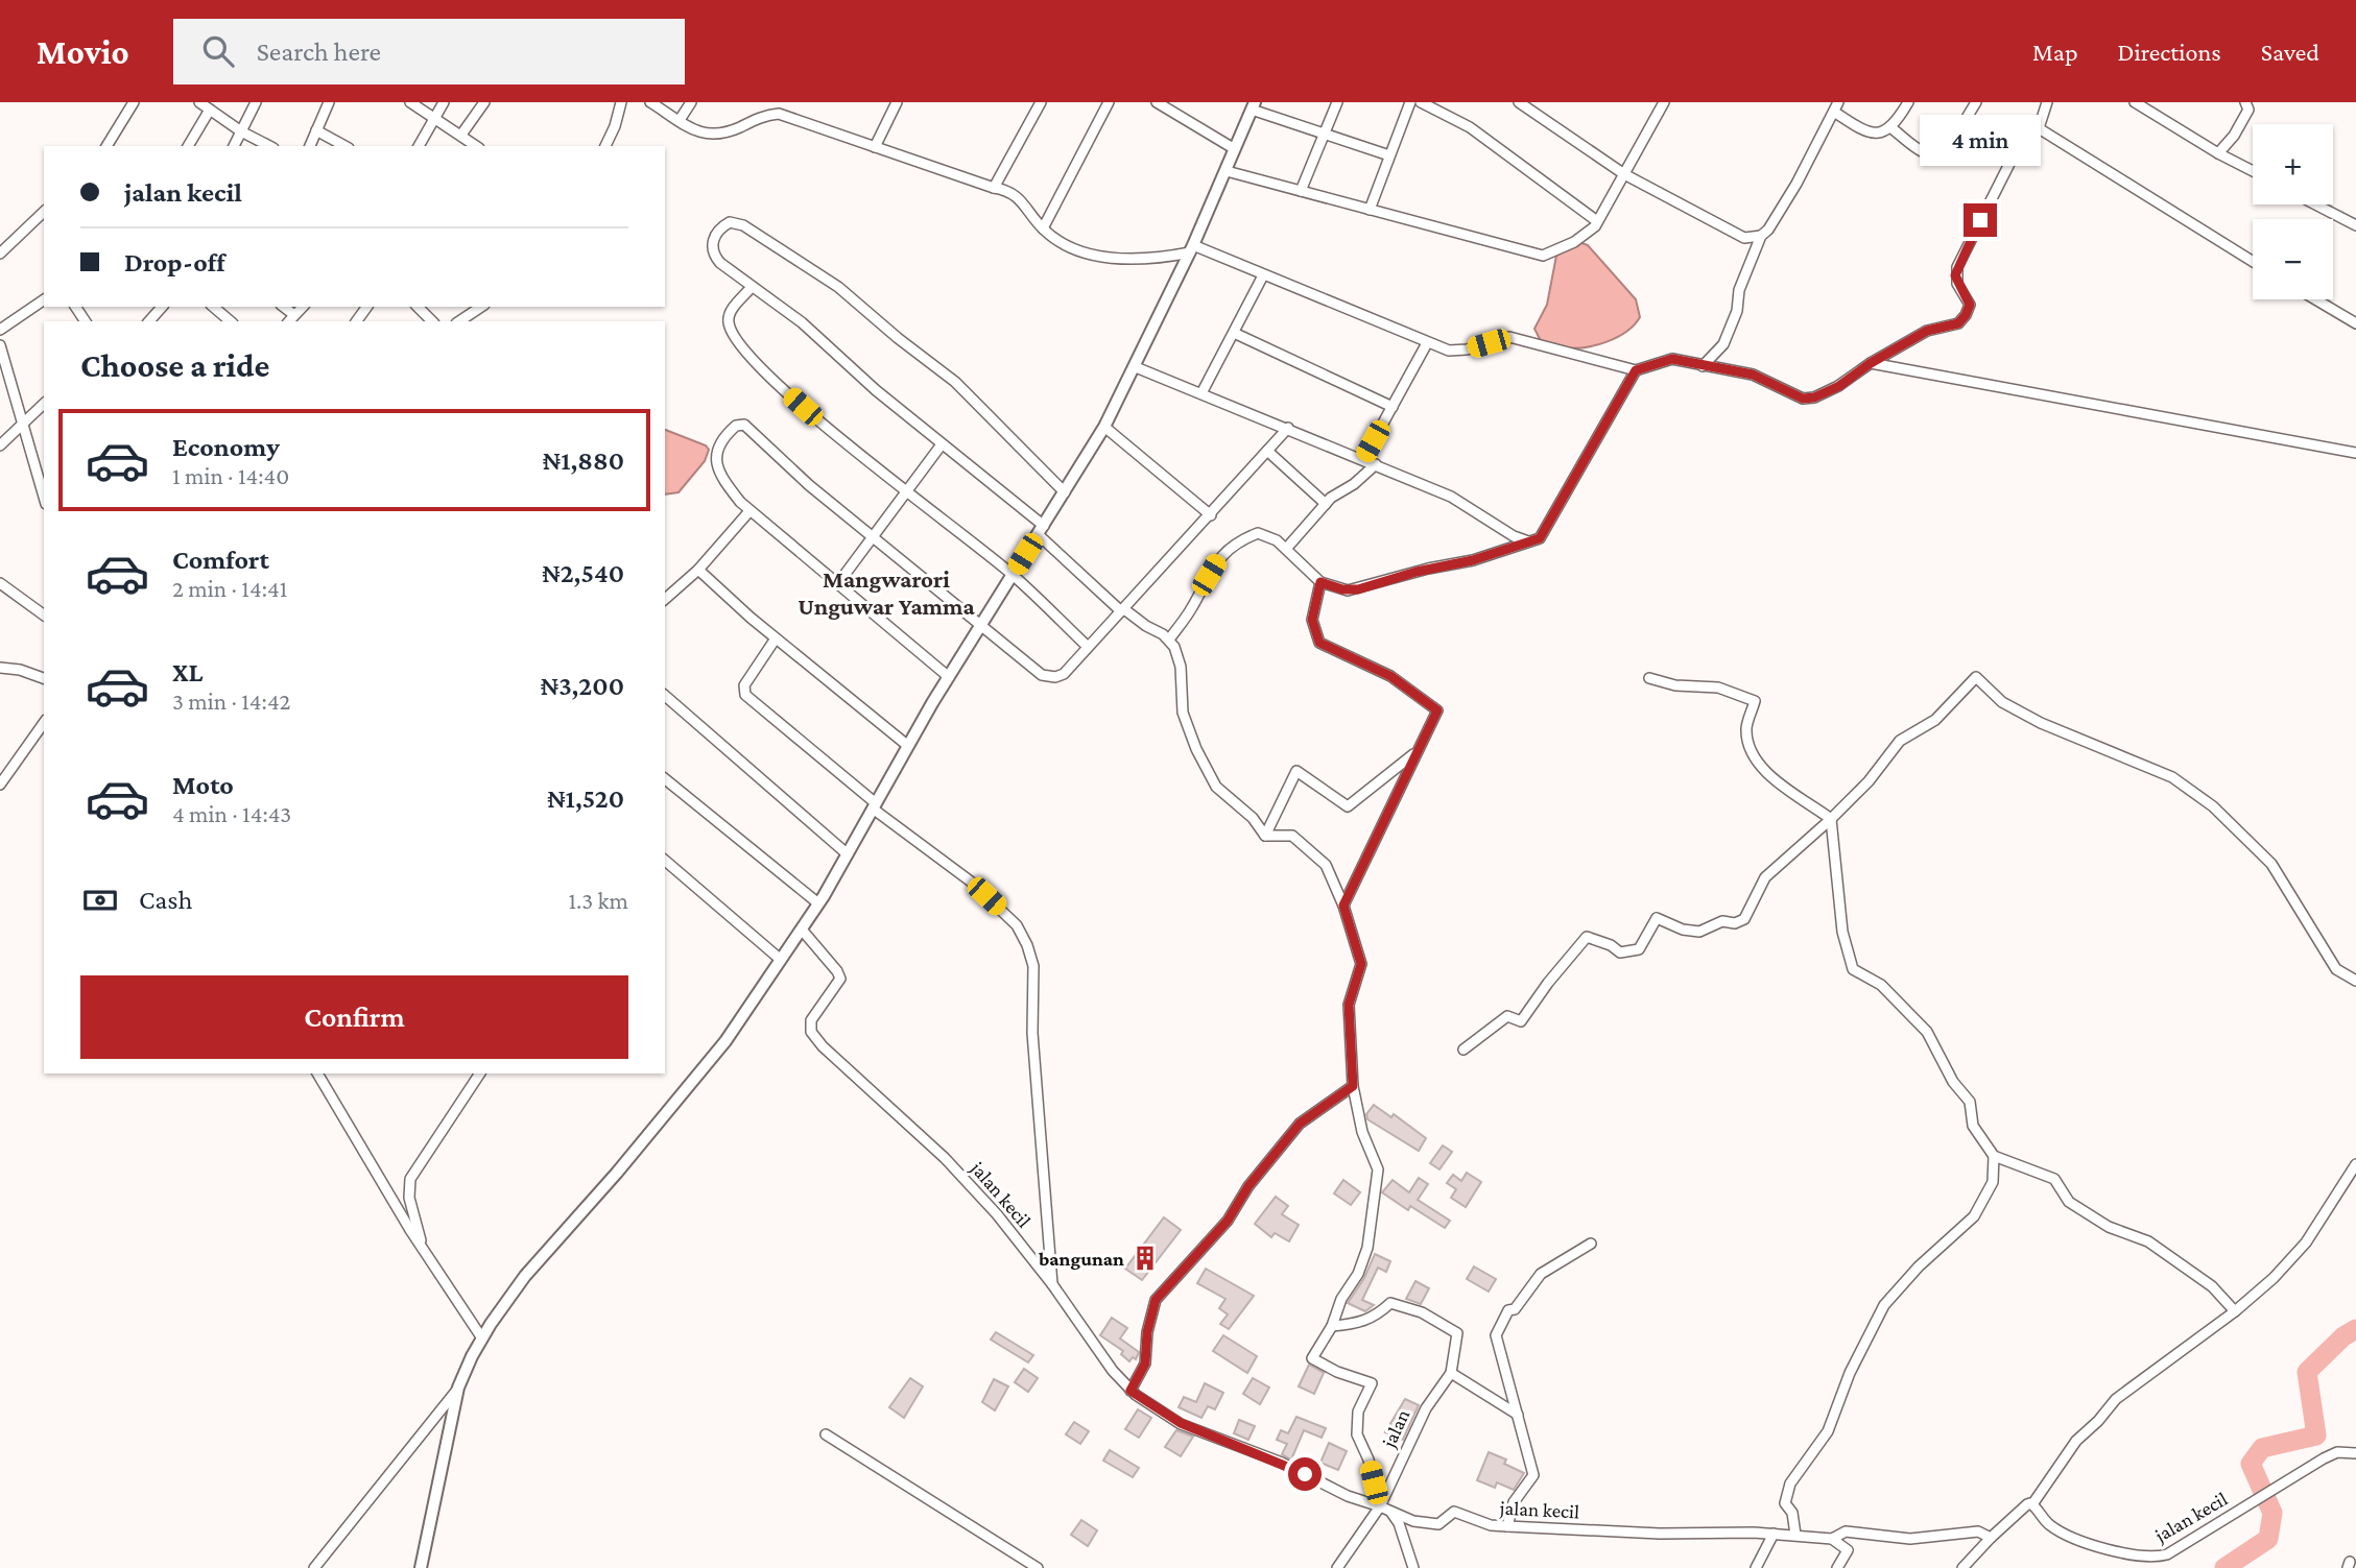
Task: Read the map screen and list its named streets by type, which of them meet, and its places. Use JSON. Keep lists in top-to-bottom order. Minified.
{"streets":{"street":["jalan kecil","jalan"]},"crossings":[["jalan kecil","jalan"]],"districts":["Mangwarori Unguwar Yamma"],"places":{"building":["bangunan"]},"page":{"header":"Movio","search":"Search here","nav":["Map","Directions","Saved"],"bubble":"4 min","map_buttons":["+","−"],"banner":["jalan kecil","Drop-off"],"heading":"Choose a ride","list":[{"name":"Economy","note":"1 min · 14:40","value":"₦1,880"},{"name":"Comfort","note":"2 min · 14:41","value":"₦2,540"},{"name":"XL","note":"3 min · 14:42","value":"₦3,200"},{"name":"Moto","note":"4 min · 14:43","value":"₦1,520"}],"pay":["Cash","1.3 km"],"buttons":"Confirm"}}
